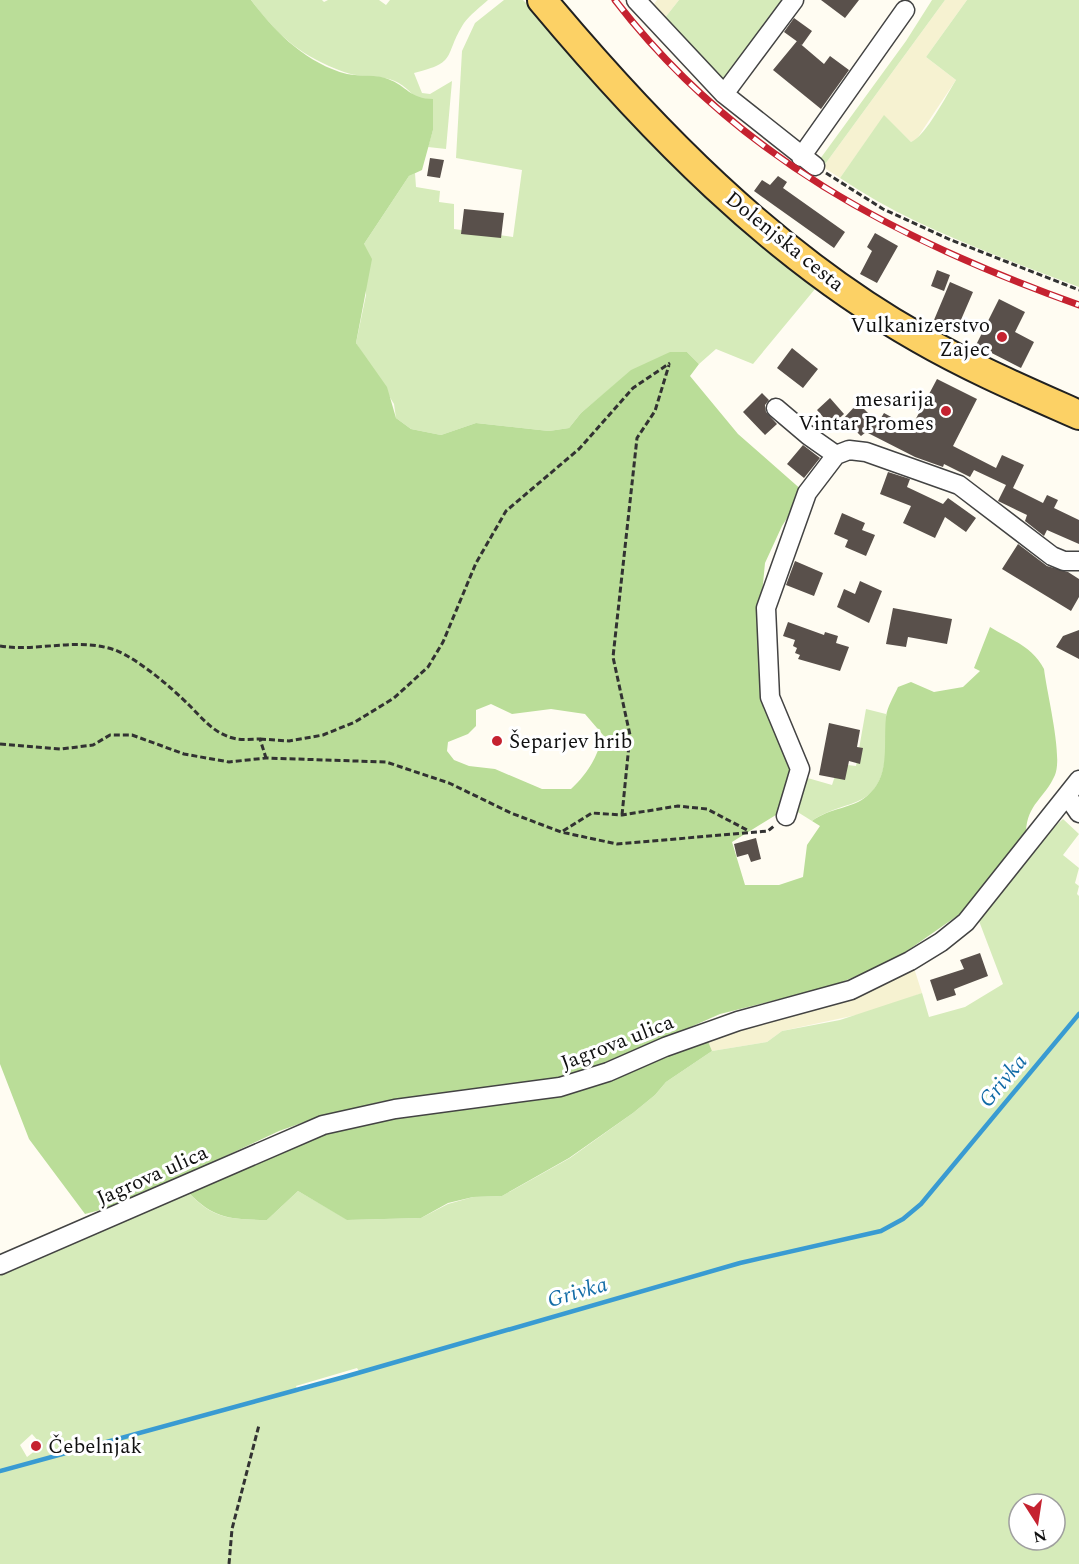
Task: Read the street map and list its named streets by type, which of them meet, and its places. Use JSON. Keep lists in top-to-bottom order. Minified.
{"streets":{"main road":["Dolenjska cesta"],"street":["Jagrova ulica"]},"water":["Grivka"],"places":["Vulkanizerstvo Zajec","mesarija Vintar Promes","Šeparjev hrib","Čebelnjak"],"north":"bottom"}
